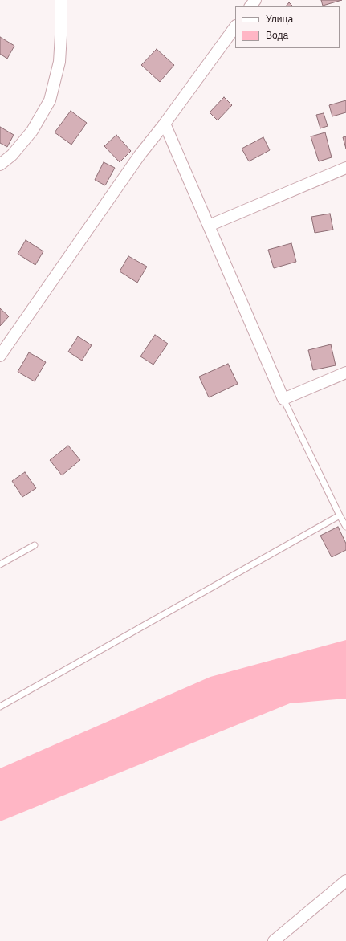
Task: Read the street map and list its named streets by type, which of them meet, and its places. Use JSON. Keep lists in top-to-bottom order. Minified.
{"legend":["Улица","Вода"]}
